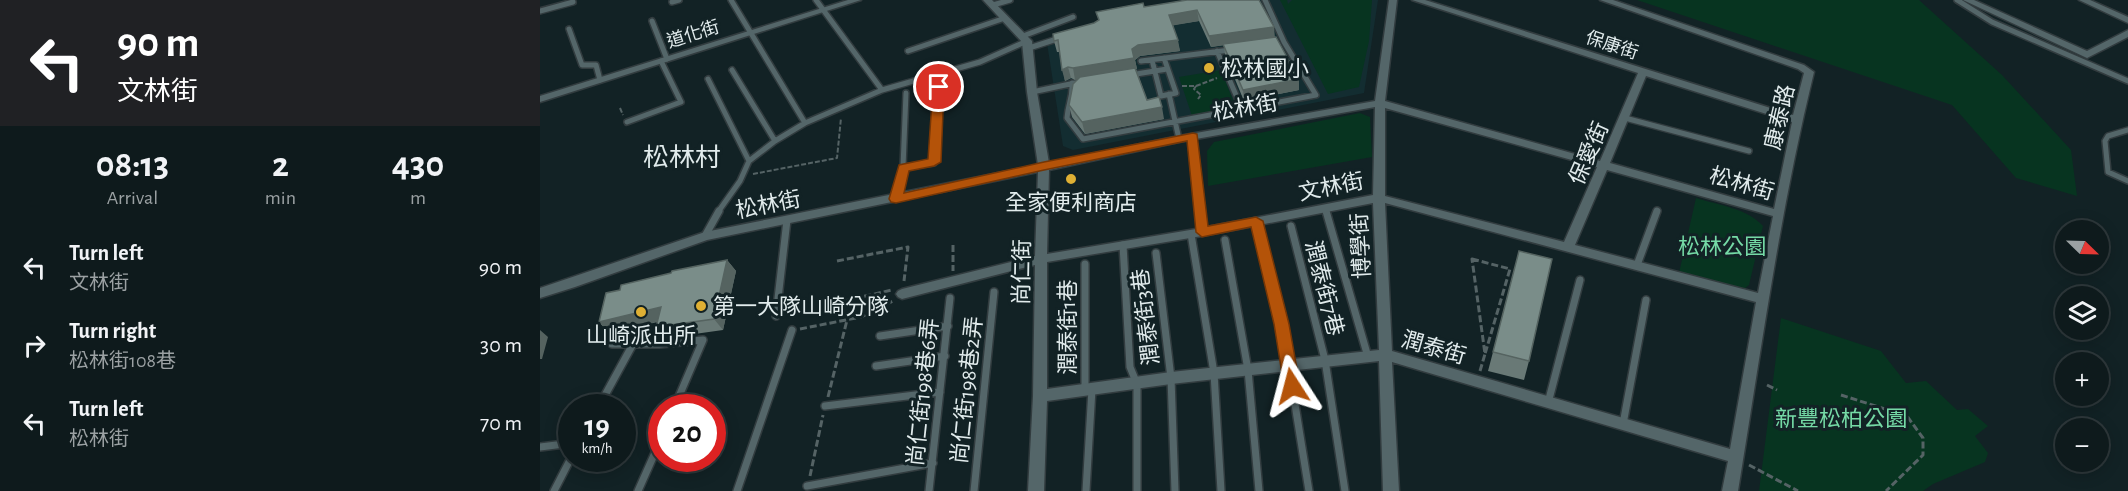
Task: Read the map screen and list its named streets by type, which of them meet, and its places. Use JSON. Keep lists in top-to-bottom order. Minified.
{"streets":{"street":["道化街","保康街","松林街","康泰路","保愛街","文林街","博學街","尚仁街","潤泰街"],"lane":["潤泰街7巷","潤泰街3巷","潤泰街1巷","尚仁街198巷2弄","尚仁街198巷6弄"]},"crossings":[["保康街","康泰路"],["保康街","保愛街"],["松林街","康泰路"],["松林街","保愛街"],["松林街","博學街"],["松林街","尚仁街"],["康泰路","文林街"],["康泰路","潤泰街"],["保愛街","文林街"],["文林街","博學街"],["文林街","尚仁街"],["博學街","潤泰街"],["尚仁街","潤泰街"],["潤泰街7巷","潤泰街"],["潤泰街3巷","潤泰街"],["潤泰街1巷","潤泰街"]],"districts":["松林村"],"parks":["松林公園","新豐松柏公園"],"places":["松林國小","全家便利商店","第一大隊山崎分隊","山崎派出所"],"north":"bottom right","page":{"turn":["90 m","文林街"],"eta":["08:13","Arrival","2","min","430","m"],"map_buttons":["+","−"],"list":[{"name":"Turn left","note":"文林街","value":"90 m"},{"name":"Turn right","note":"松林街108巷","value":"30 m"},{"name":"Turn left","note":"松林街","value":"70 m"}],"speed":"19 km/h","limit":"20"}}
